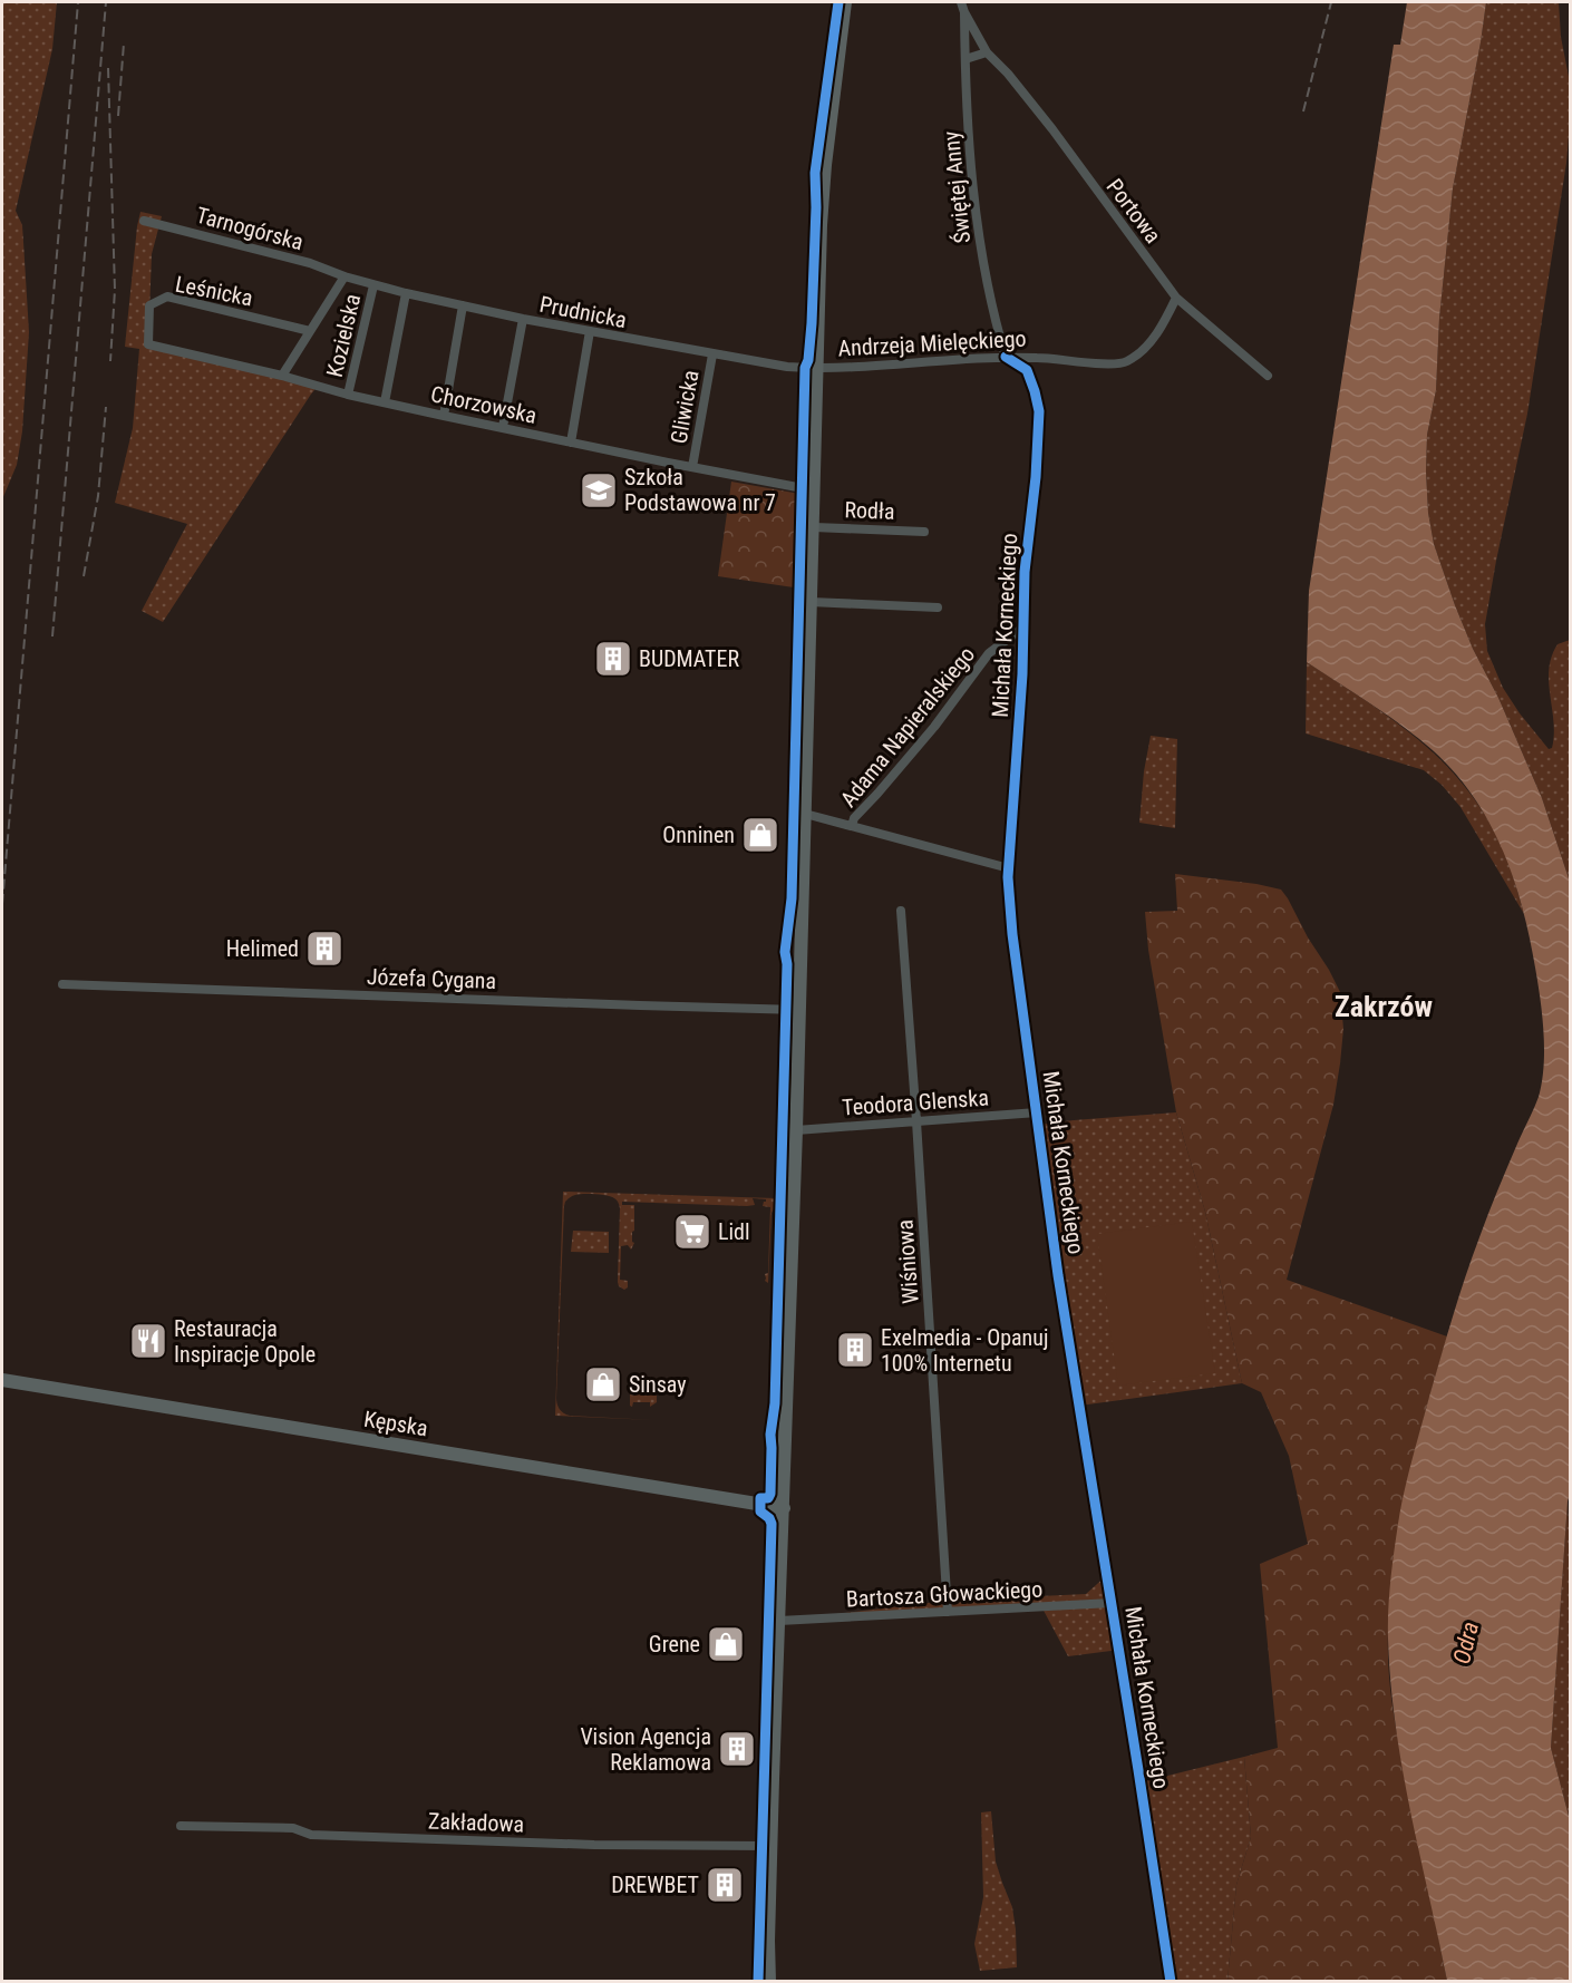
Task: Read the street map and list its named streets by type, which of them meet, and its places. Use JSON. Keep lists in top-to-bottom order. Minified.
{"streets":{"main road":["Kępska"],"street":["Świętej Anny","Portowa","Tarnogórska","Leśnicka","Prudnicka","Kozielska","Andrzeja Mielęckiego","Chorzowska","Gliwicka","Rodła","Michała Korneckiego","Adama Napieralskiego","Józefa Cygana","Teodora Glenska","Wiśniowa","Bartosza Głowackiego","Zakładowa"]},"crossings":[["Świętej Anny","Portowa"],["Świętej Anny","Andrzeja Mielęckiego"],["Świętej Anny","Michała Korneckiego"],["Portowa","Andrzeja Mielęckiego"],["Tarnogórska","Prudnicka"],["Leśnicka","Chorzowska"],["Prudnicka","Kozielska"],["Prudnicka","Andrzeja Mielęckiego"],["Prudnicka","Gliwicka"],["Kozielska","Chorzowska"],["Andrzeja Mielęckiego","Michała Korneckiego"],["Chorzowska","Gliwicka"],["Michała Korneckiego","Adama Napieralskiego"],["Michała Korneckiego","Teodora Glenska"],["Michała Korneckiego","Bartosza Głowackiego"],["Teodora Glenska","Wiśniowa"],["Wiśniowa","Bartosza Głowackiego"]],"districts":["Zakrzów"],"water":["Odra"],"places":{"school or university":["Szkoła Podstawowa nr 7"],"building":["BUDMATER","Helimed","Exelmedia - Opanuj 100% Internetu","Vision Agencja Reklamowa","DREWBET"],"shop":["Onninen","Sinsay","Grene"],"supermarket":["Lidl"],"restaurant":["Restauracja Inspiracje Opole"]}}
